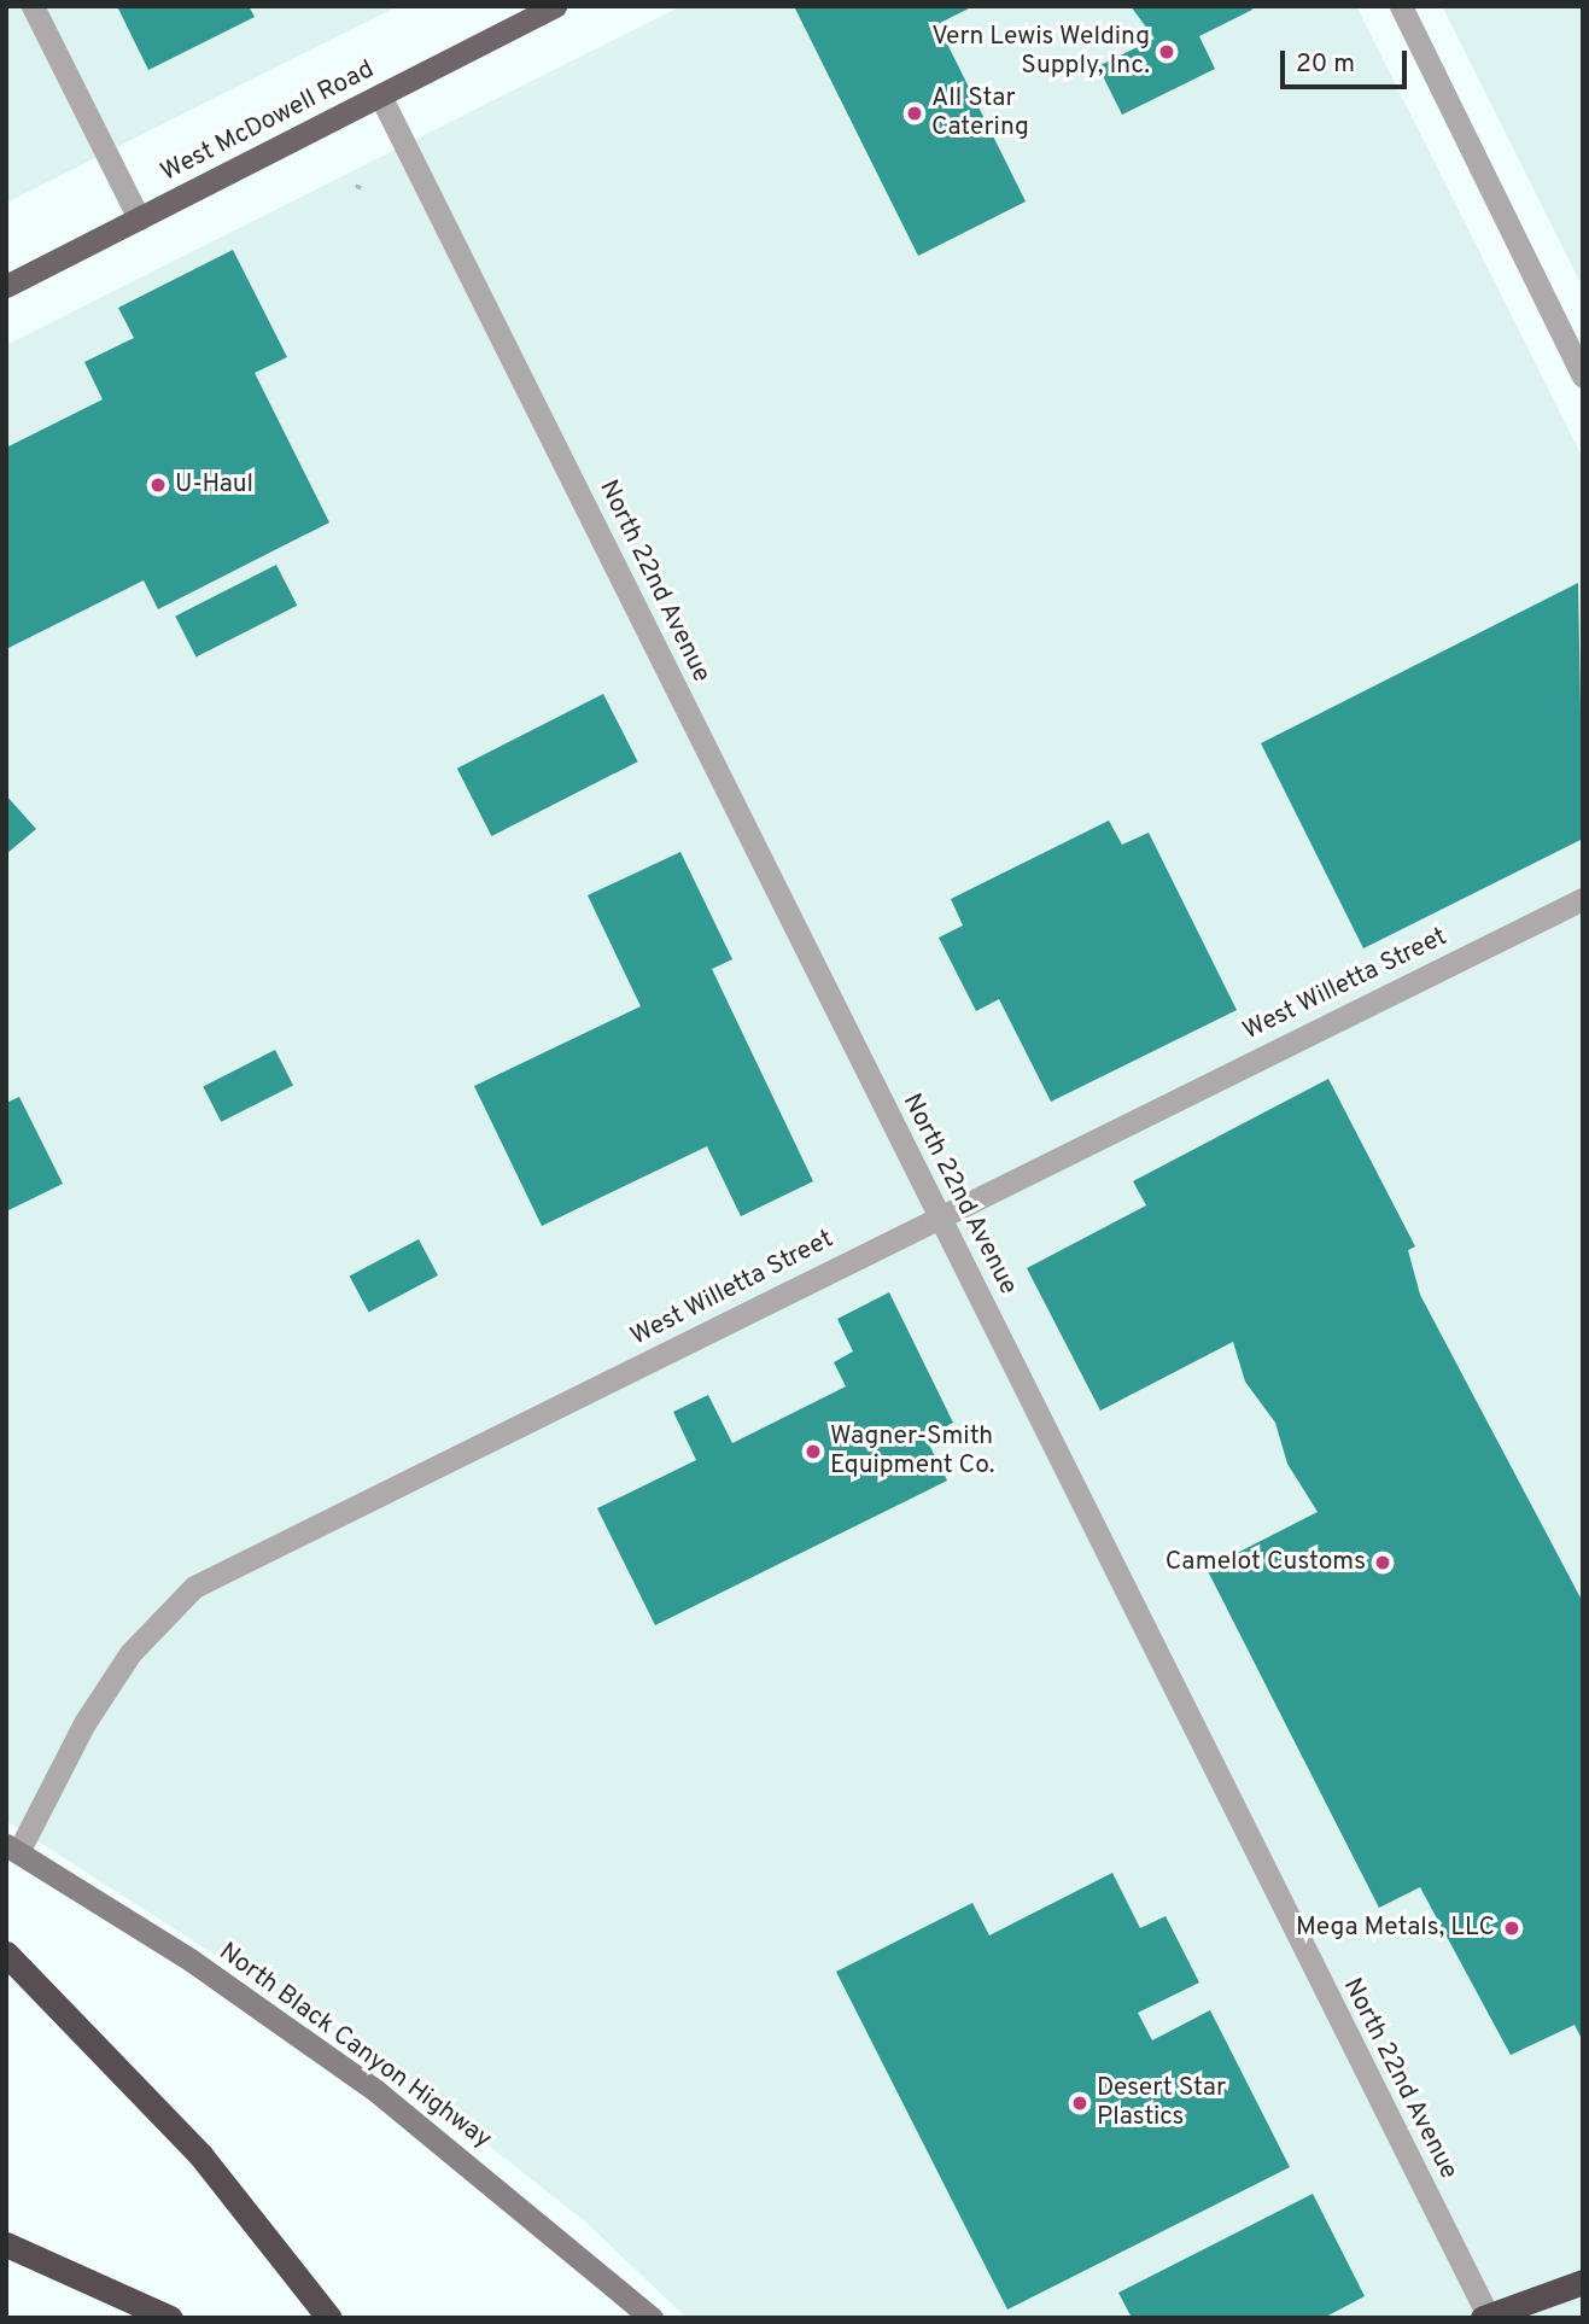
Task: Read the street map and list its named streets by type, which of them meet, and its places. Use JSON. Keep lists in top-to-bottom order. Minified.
{"streets":{"main road":["West McDowell Road","North Black Canyon Highway"],"street":["North 22nd Avenue","West Willetta Street"]},"crossings":[["West McDowell Road","North 22nd Avenue"],["North 22nd Avenue","West Willetta Street"],["West Willetta Street","North Black Canyon Highway"]],"places":["Vern Lewis Welding Supply, Inc.","All Star Catering","U-Haul","Wagner-Smith Equipment Co.","Camelot Customs","Mega Metals, LLC","Desert Star Plastics"],"scale_bar":"20 m"}
